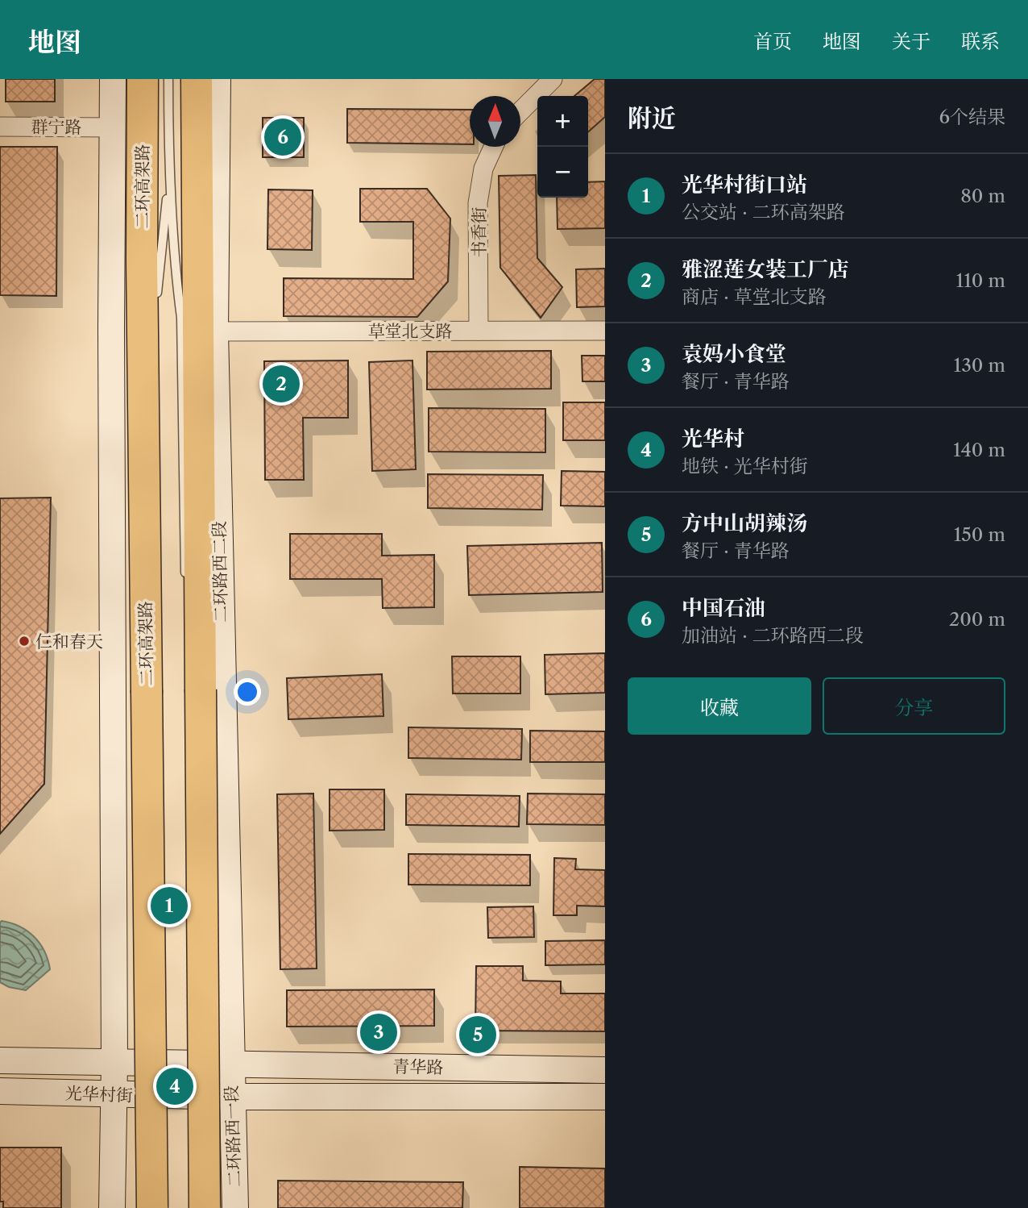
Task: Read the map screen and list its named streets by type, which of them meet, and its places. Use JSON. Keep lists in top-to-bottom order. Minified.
{"streets":{"highway":["二环高架路"],"main road":["二环路西二段","青华路","光华村街","二环路西一段"],"street":["群宁路","书香街","草堂北支路"]},"crossings":[["书香街","草堂北支路"],["草堂北支路","二环路西二段"],["二环路西二段","青华路"],["二环路西二段","光华村街"],["二环路西二段","二环路西一段"],["青华路","光华村街"],["青华路","二环路西一段"],["光华村街","二环路西一段"]],"places":["仁和春天"],"north":"top","page":{"header":"地图","nav":["首页","地图","关于","联系"],"heading":["附近","6个结果"],"map_buttons":["+","−"],"pins":["6","2","1","3","5","4"],"list":[{"mark":"1","name":"光华村街口站","note":"公交站 · 二环高架路","value":"80 m"},{"mark":"2","name":"雅涩莲女装工厂店","note":"商店 · 草堂北支路","value":"110 m"},{"mark":"3","name":"袁妈小食堂","note":"餐厅 · 青华路","value":"130 m"},{"mark":"4","name":"光华村","note":"地铁 · 光华村街","value":"140 m"},{"mark":"5","name":"方中山胡辣汤","note":"餐厅 · 青华路","value":"150 m"},{"mark":"6","name":"中国石油","note":"加油站 · 二环路西二段","value":"200 m"}],"buttons":["收藏","分享"]}}
